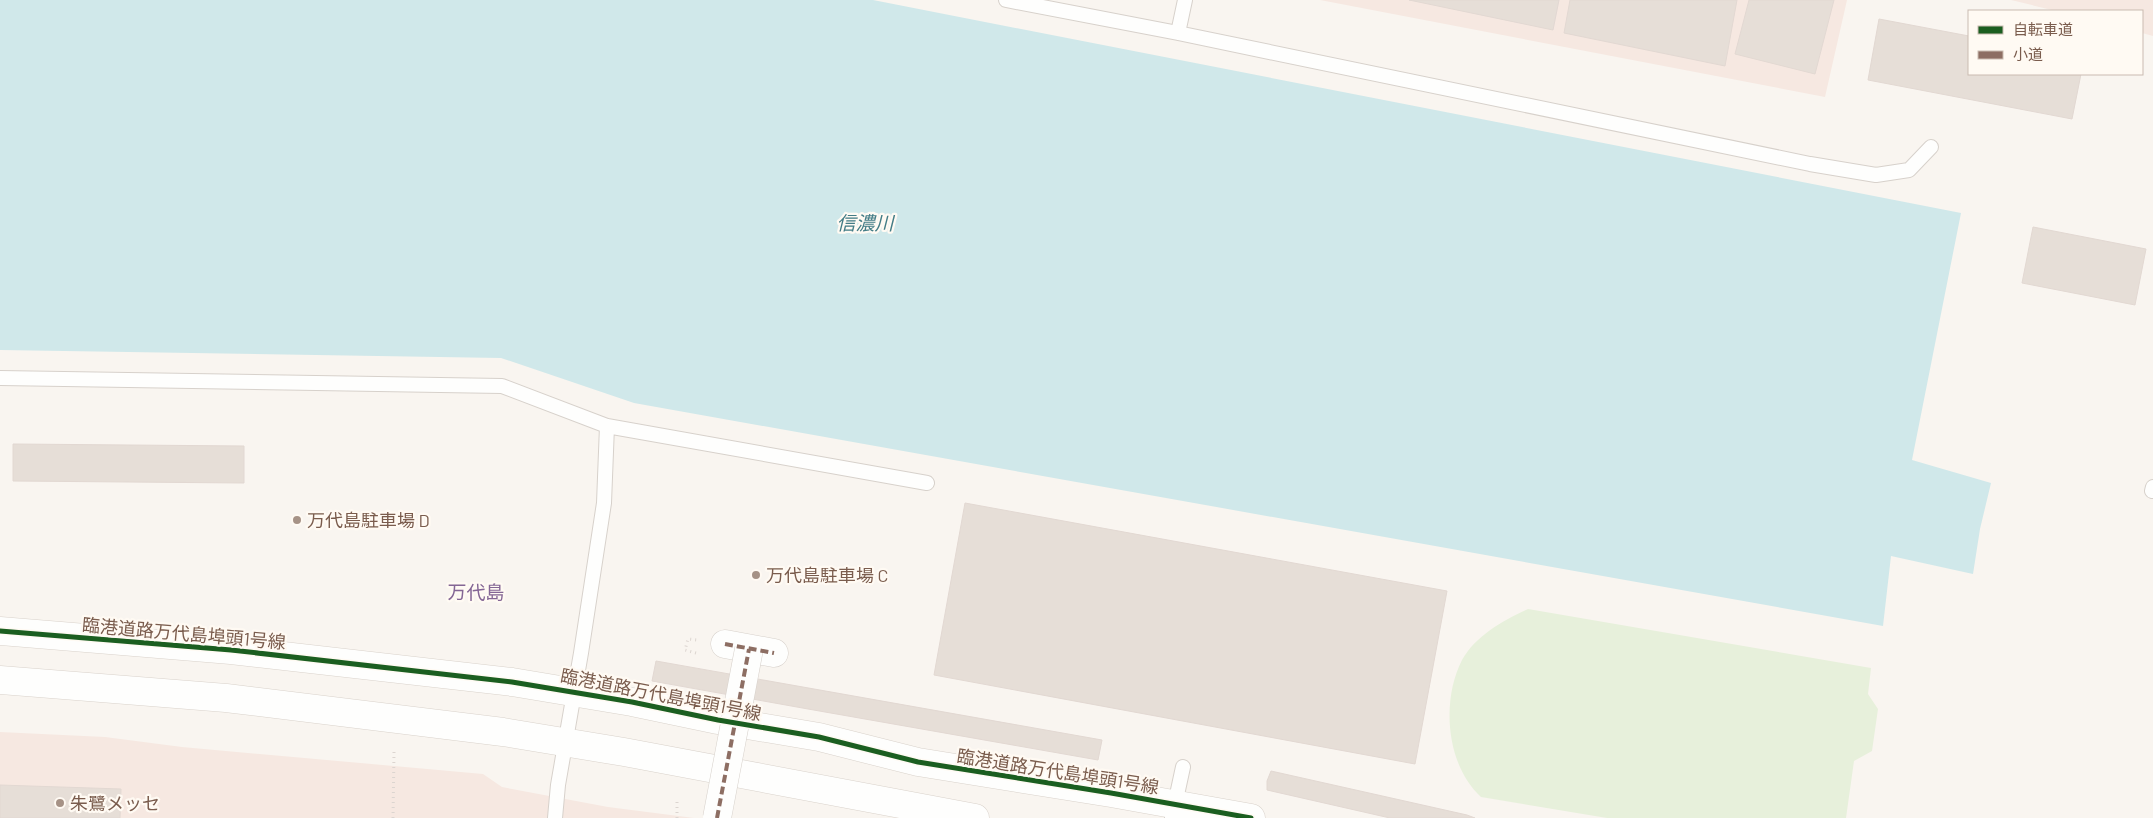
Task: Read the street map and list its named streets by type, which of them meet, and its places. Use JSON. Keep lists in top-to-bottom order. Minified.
{"streets":{"street":["臨港道路万代島埠頭1号線"]},"districts":["万代島"],"water":["信濃川"],"places":["万代島駐車場 D","万代島駐車場 C","朱鷺メッセ"],"legend":["自転車道","小道"]}
